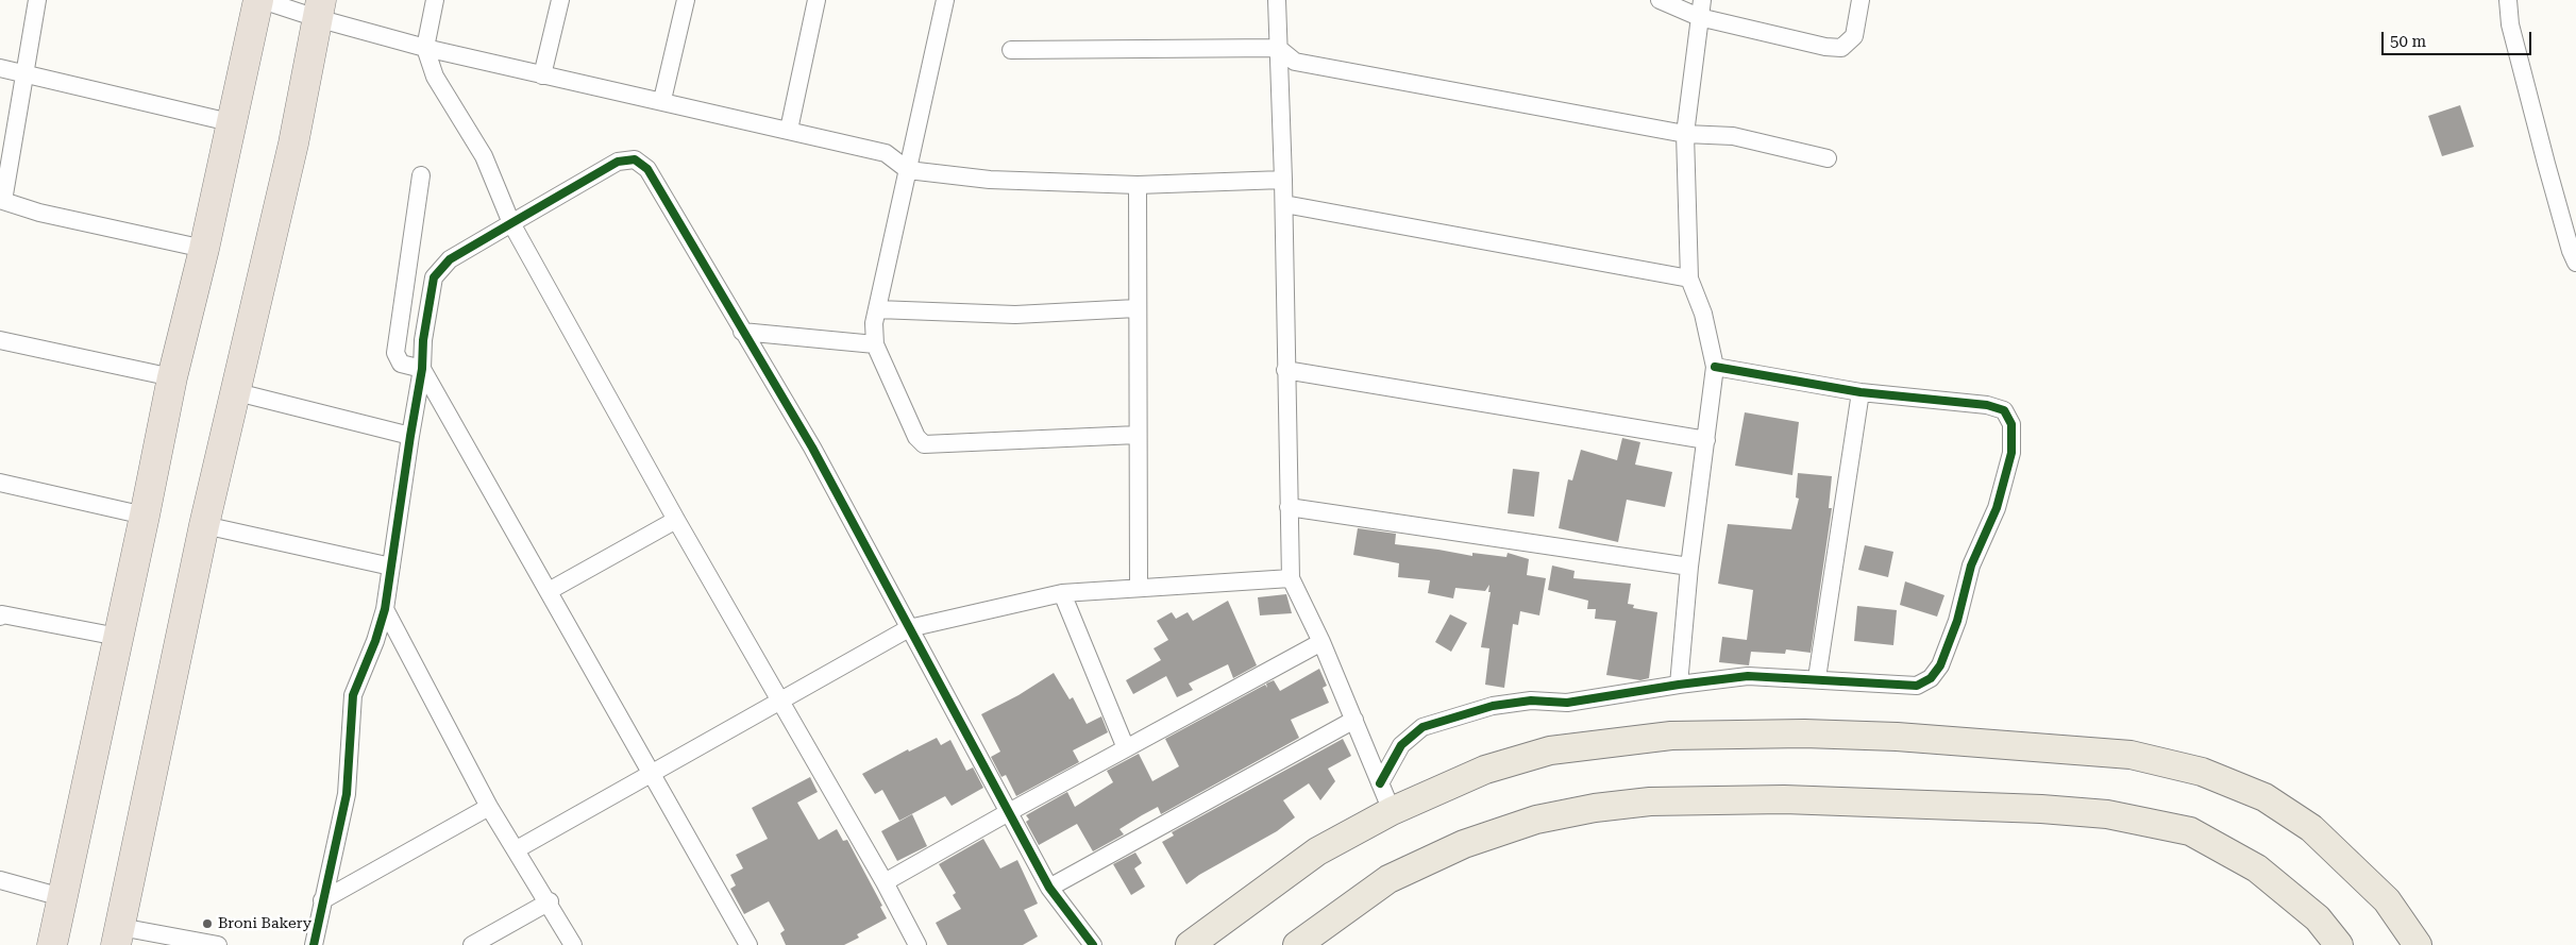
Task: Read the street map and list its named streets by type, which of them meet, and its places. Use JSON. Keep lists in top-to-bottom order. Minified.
{"places":["Broni Bakery"],"scale_bar":"50 m"}
